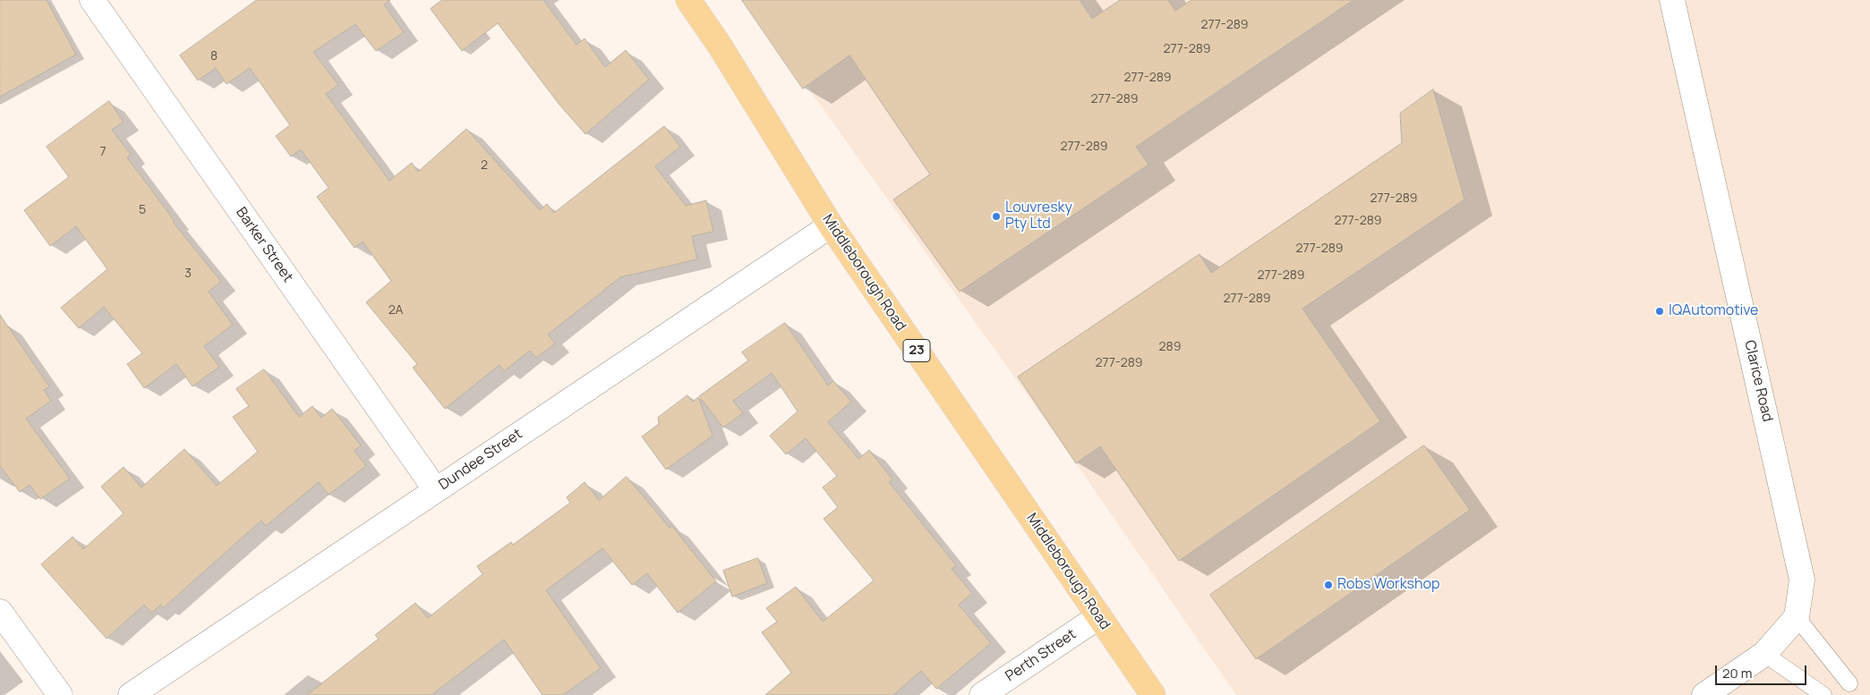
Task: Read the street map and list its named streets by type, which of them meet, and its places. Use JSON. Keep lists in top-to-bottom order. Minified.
{"streets":{"main road":["Middleborough Road","23"],"street":["Barker Street","Clarice Road","Dundee Street","Perth Street"]},"crossings":[["Barker Street","Dundee Street"],["Middleborough Road","Dundee Street"],["Middleborough Road","Perth Street"]],"places":["Louvresky Pty Ltd","IQAutomotive","Robs Workshop"],"house_numbers":["277-289","277-289","8","277-289","277-289","277-289","7","2","277-289","5","277-289","277-289","3","277-289","277-289","2A","289","277-289"],"scale_bar":"20 m"}
